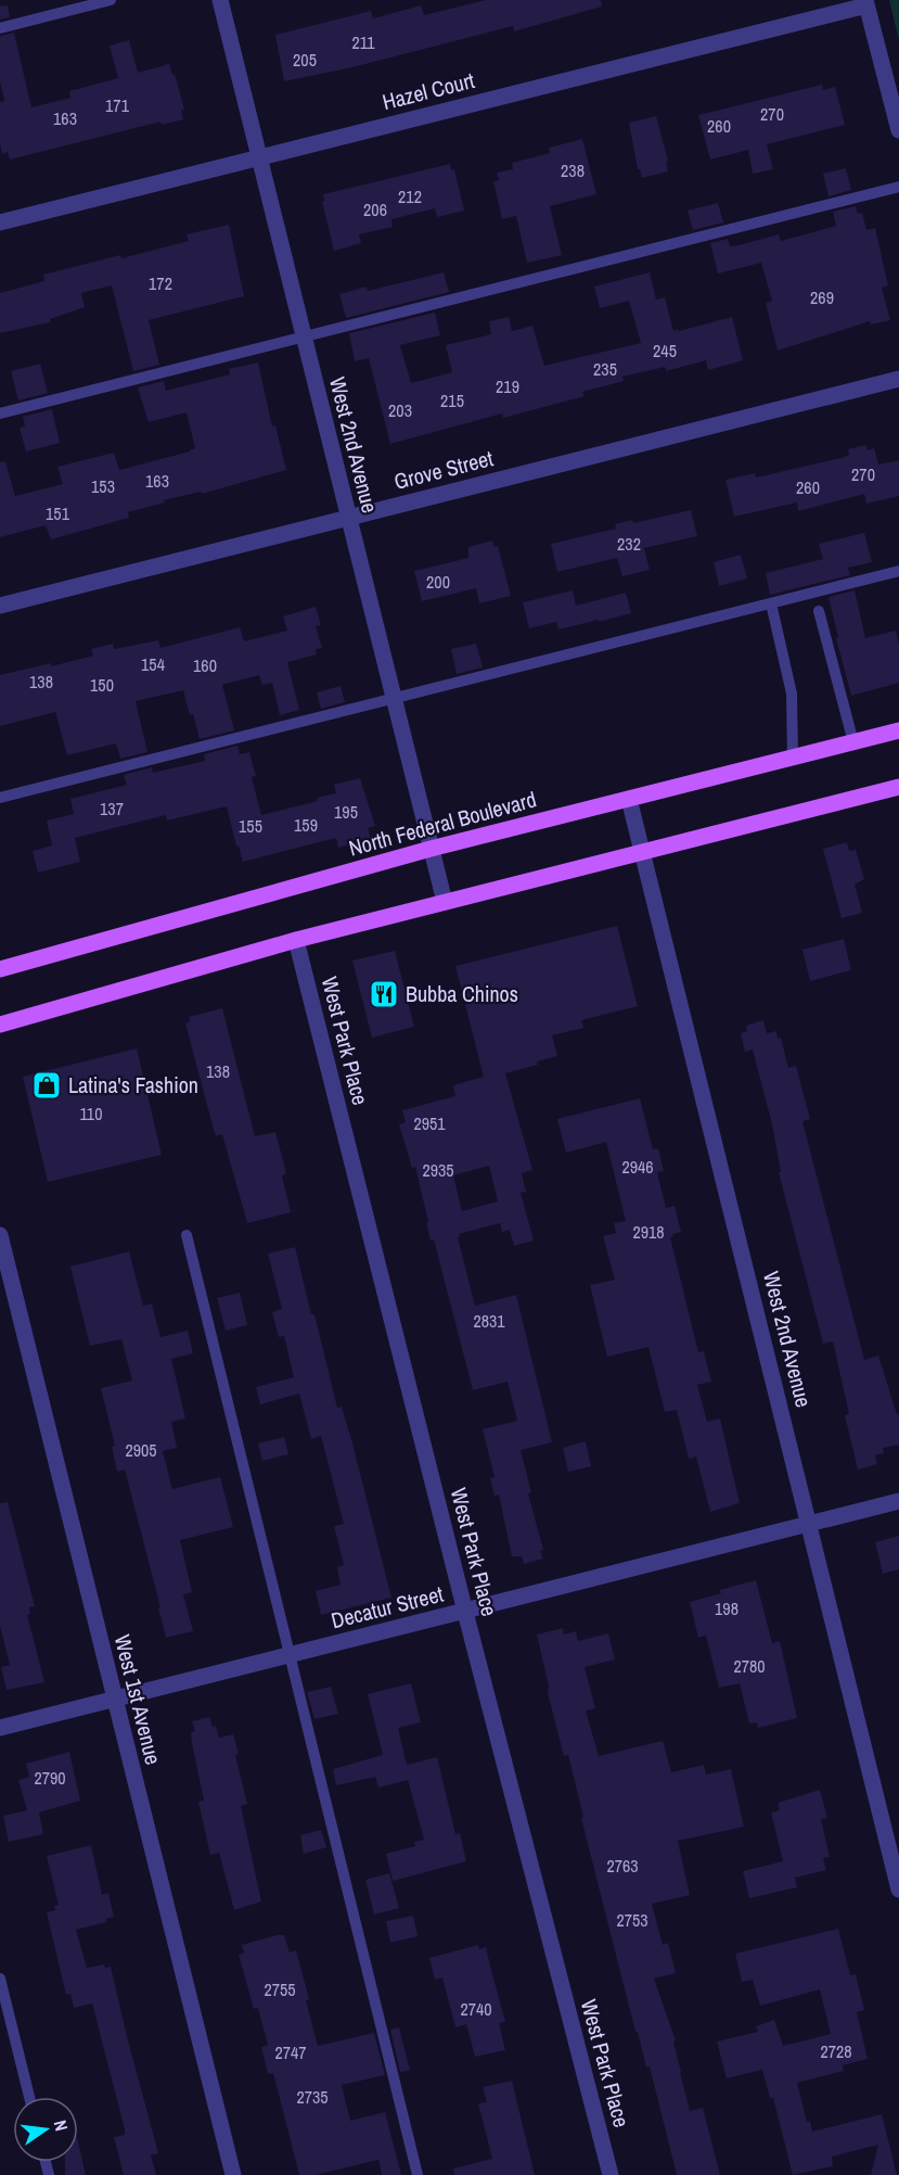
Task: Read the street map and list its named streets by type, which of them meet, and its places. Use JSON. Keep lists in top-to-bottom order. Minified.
{"streets":{"main road":["North Federal Boulevard"],"street":["Hazel Court","West 2nd Avenue","Grove Street","West Park Place","Decatur Street","West 1st Avenue"]},"crossings":[["Hazel Court","West 2nd Avenue"],["West 2nd Avenue","Grove Street"],["West 2nd Avenue","North Federal Boulevard"],["West 2nd Avenue","Decatur Street"],["West Park Place","Decatur Street"],["Decatur Street","West 1st Avenue"]],"places":{"restaurant":["Bubba Chinos"],"shop":["Latina's Fashion"]},"house_numbers":["211","205","171","270","163","260","238","212","206","172","269","245","235","219","215","203","270","163","153","260","151","232","200","154","160","138","150","137","195","159","155","138","110","2951","2946","2935","2918","2831","2905","198","2780","2790","2763","2753","2755","2740","2728","2747","2735"],"north":"right"}
